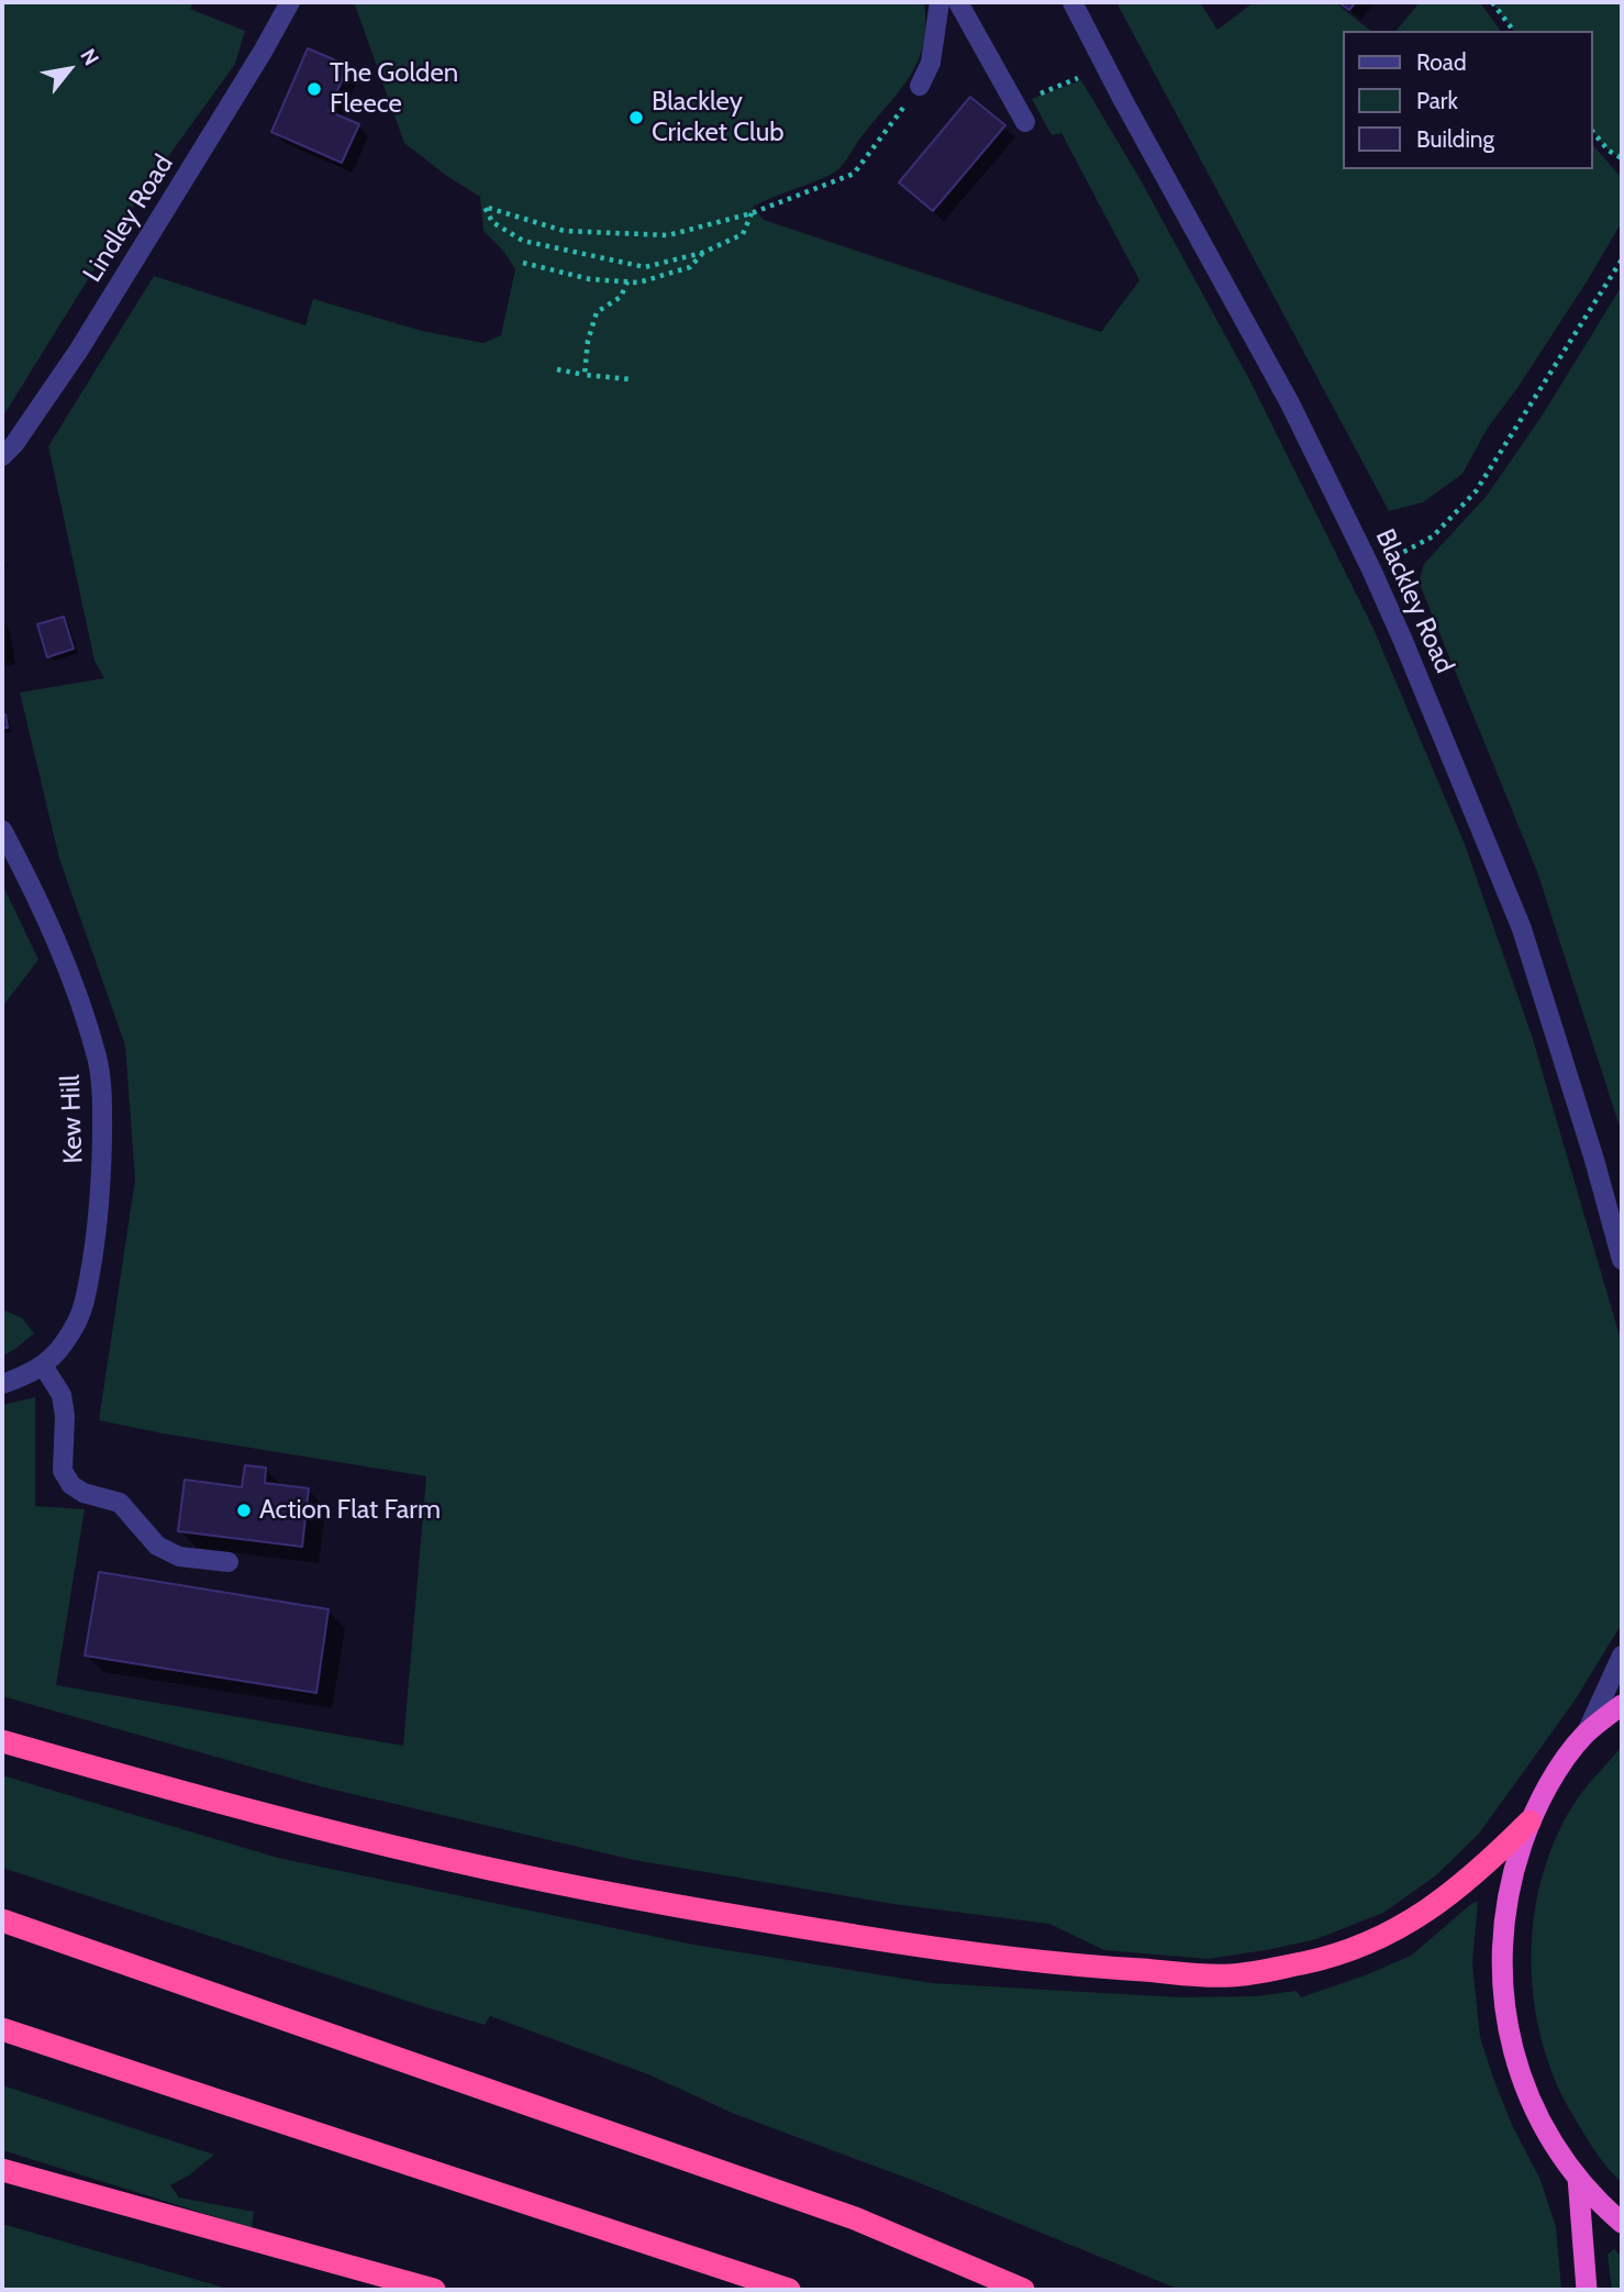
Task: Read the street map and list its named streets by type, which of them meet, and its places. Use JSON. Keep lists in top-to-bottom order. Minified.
{"streets":{"street":["Lindley Road","Blackley Road","Kew Hill"]},"places":["The Golden Fleece","Blackley Cricket Club","Action Flat Farm"],"legend":["Road","Park","Building"],"north":"top right"}
